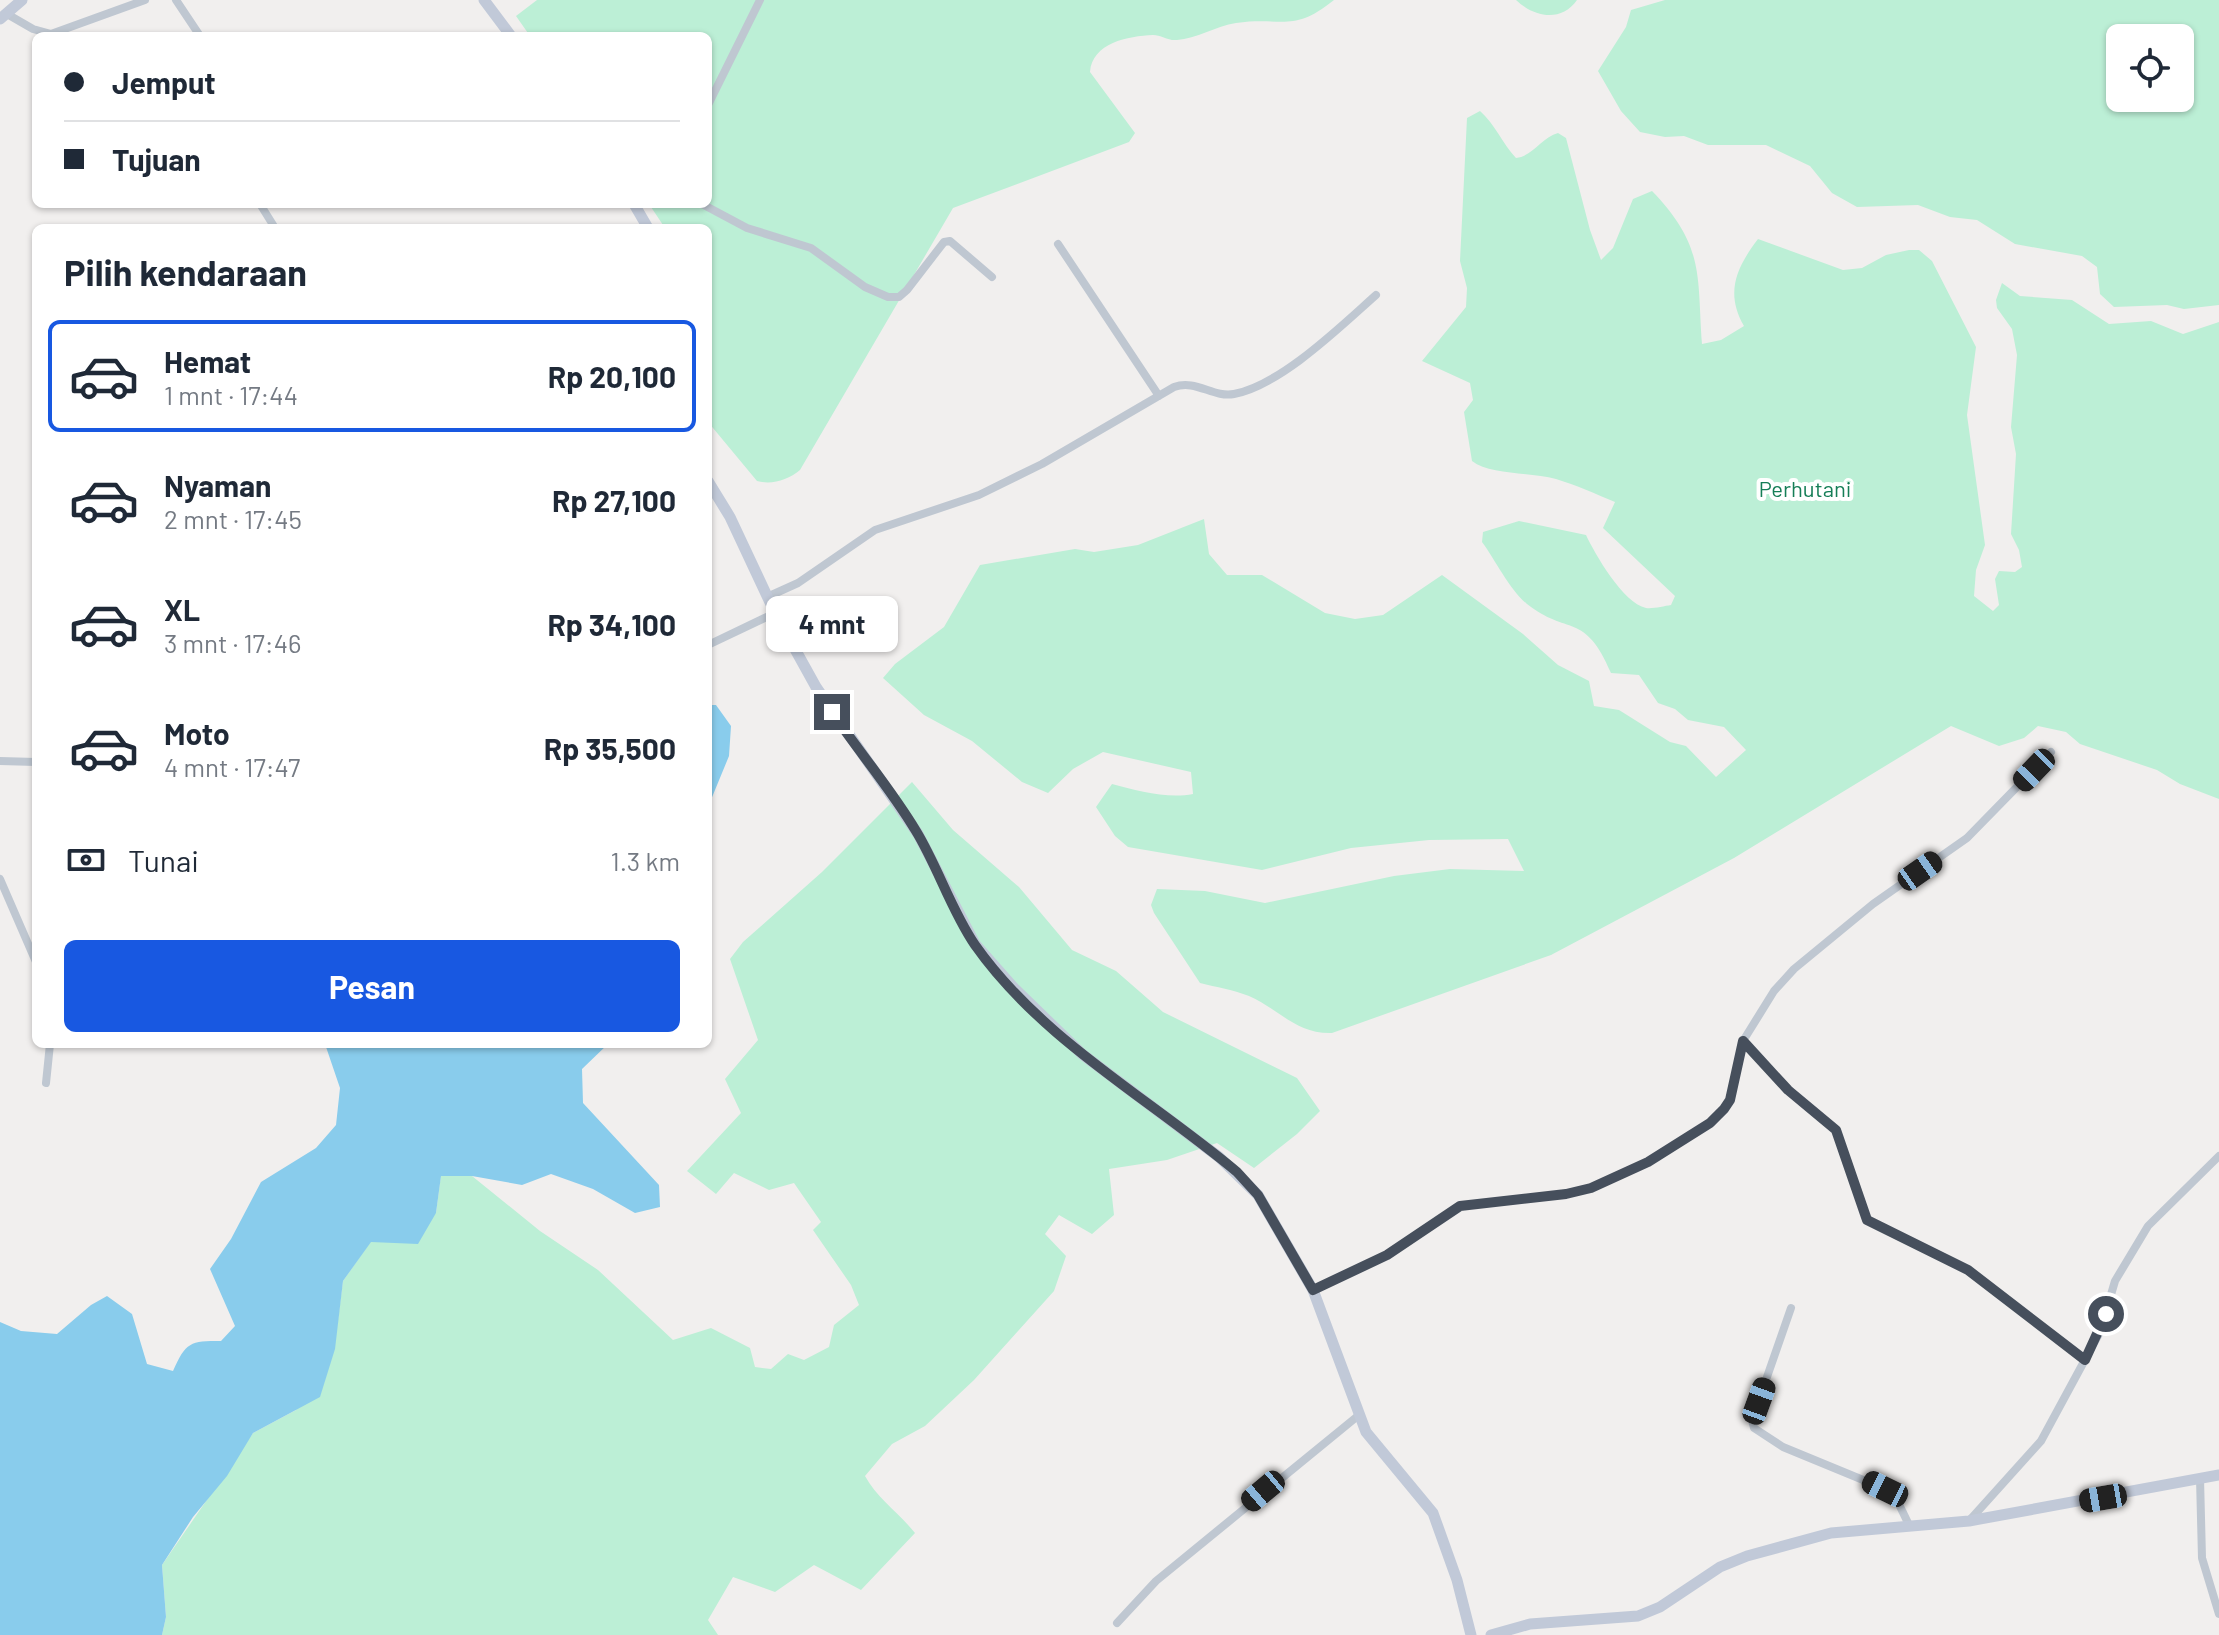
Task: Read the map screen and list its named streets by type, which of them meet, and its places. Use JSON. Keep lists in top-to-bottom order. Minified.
{"parks":["Perhutani"],"page":{"banner":["Jemput","Tujuan"],"heading":"Pilih kendaraan","list":[{"name":"Hemat","note":"1 mnt · 17:44","value":"Rp 20,100"},{"name":"Nyaman","note":"2 mnt · 17:45","value":"Rp 27,100"},{"name":"XL","note":"3 mnt · 17:46","value":"Rp 34,100"},{"name":"Moto","note":"4 mnt · 17:47","value":"Rp 35,500"}],"bubble":"4 mnt","pay":["Tunai","1.3 km"],"buttons":"Pesan"}}
